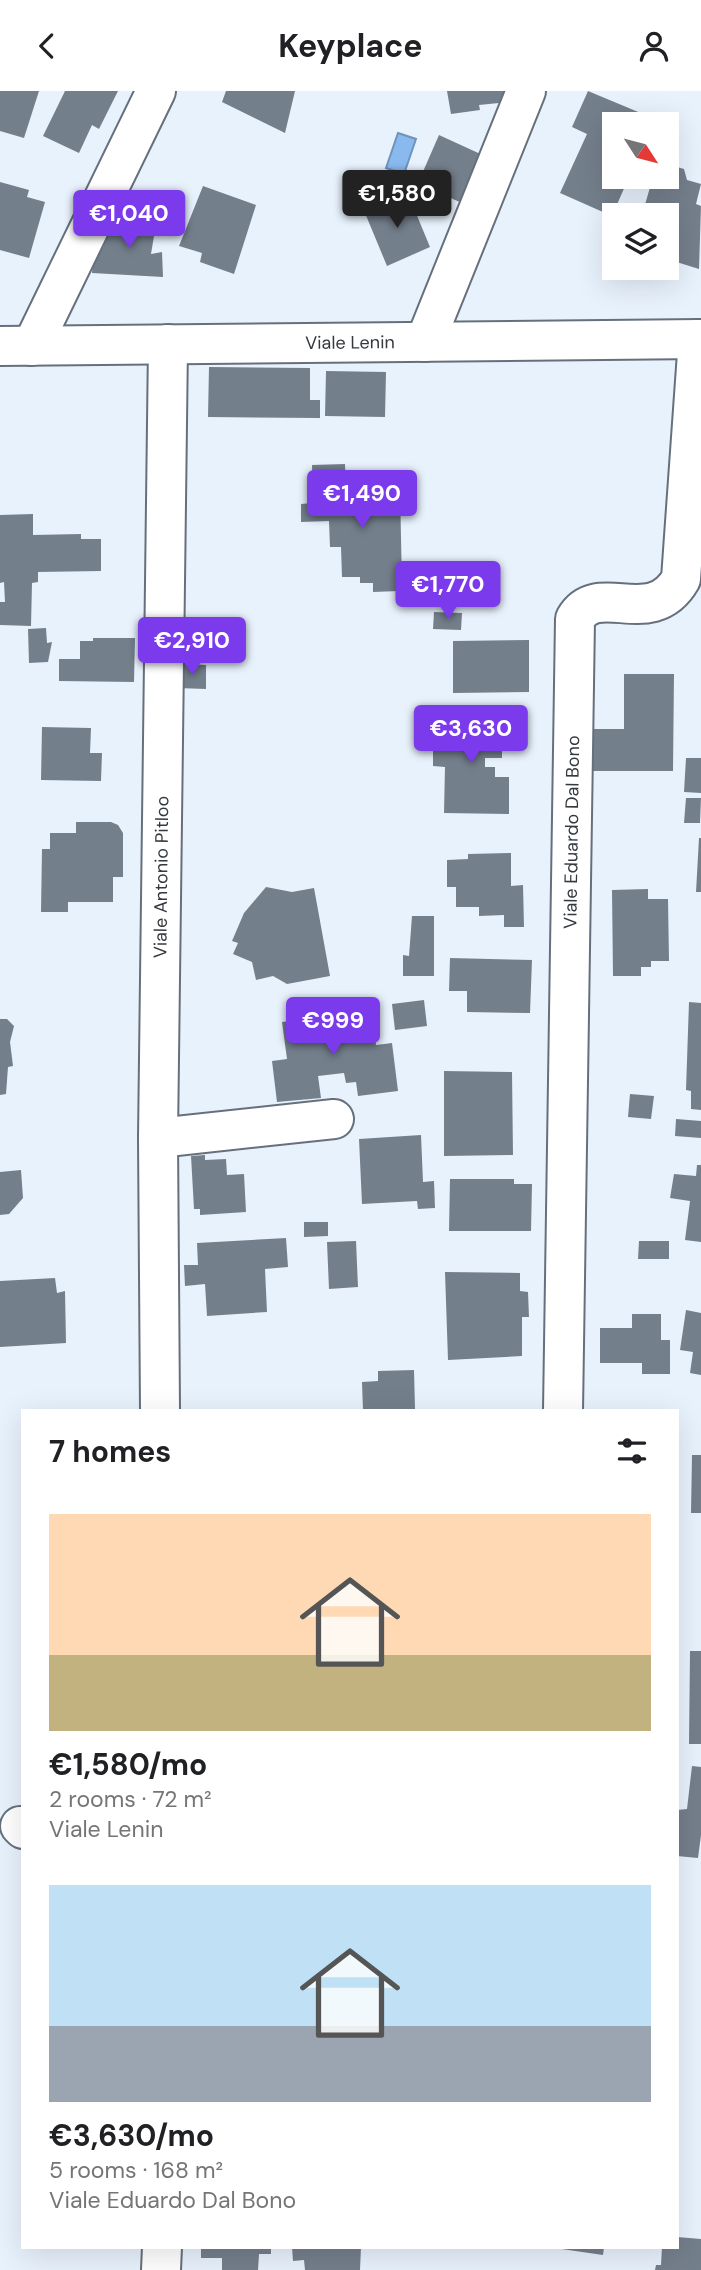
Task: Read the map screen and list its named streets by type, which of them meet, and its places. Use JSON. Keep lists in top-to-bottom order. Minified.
{"streets":{"street":["Viale Lenin","Viale Eduardo Dal Bono","Viale Antonio Pitloo"]},"crossings":[["Viale Lenin","Viale Eduardo Dal Bono"],["Viale Lenin","Viale Antonio Pitloo"]],"north":"bottom right","page":{"header":"Keyplace","price":["€1,580","€1,040","€1,490","€1,770","€2,910","€3,630","€999"],"heading":"7 homes","list":[{"name":"€1,580/mo","note":"2 rooms · 72 m² · Viale Lenin"},{"name":"€3,630/mo","note":"5 rooms · 168 m² · Viale Eduardo Dal Bono"}]}}
